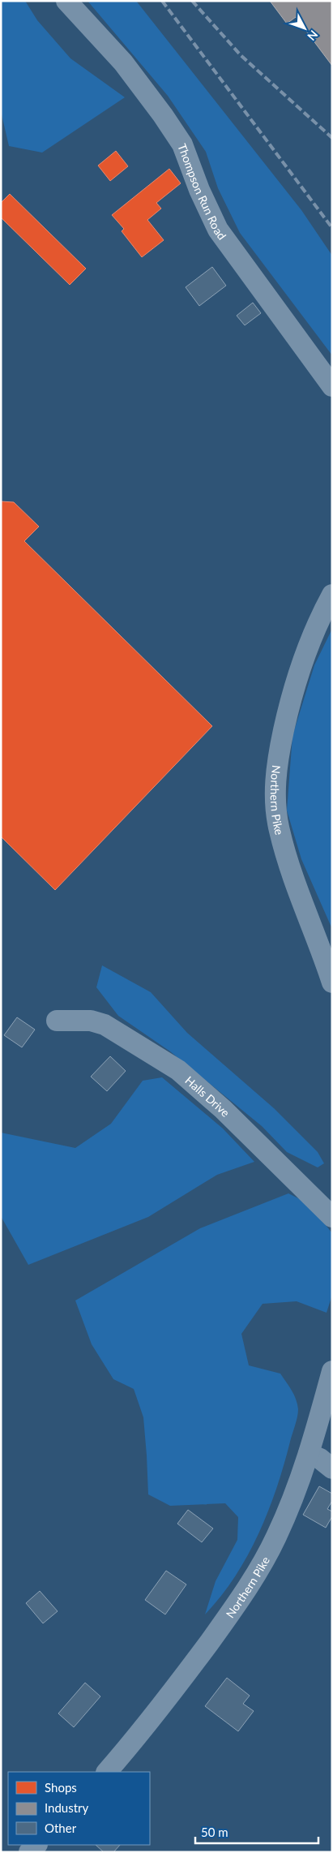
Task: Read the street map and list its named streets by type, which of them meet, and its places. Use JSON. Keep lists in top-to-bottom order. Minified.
{"streets":{"street":["Thompson Run Road","Northern Pike","Halls Drive"]},"legend":["Shops","Industry","Other"],"scale_bar":"50 m","north":"bottom right"}
